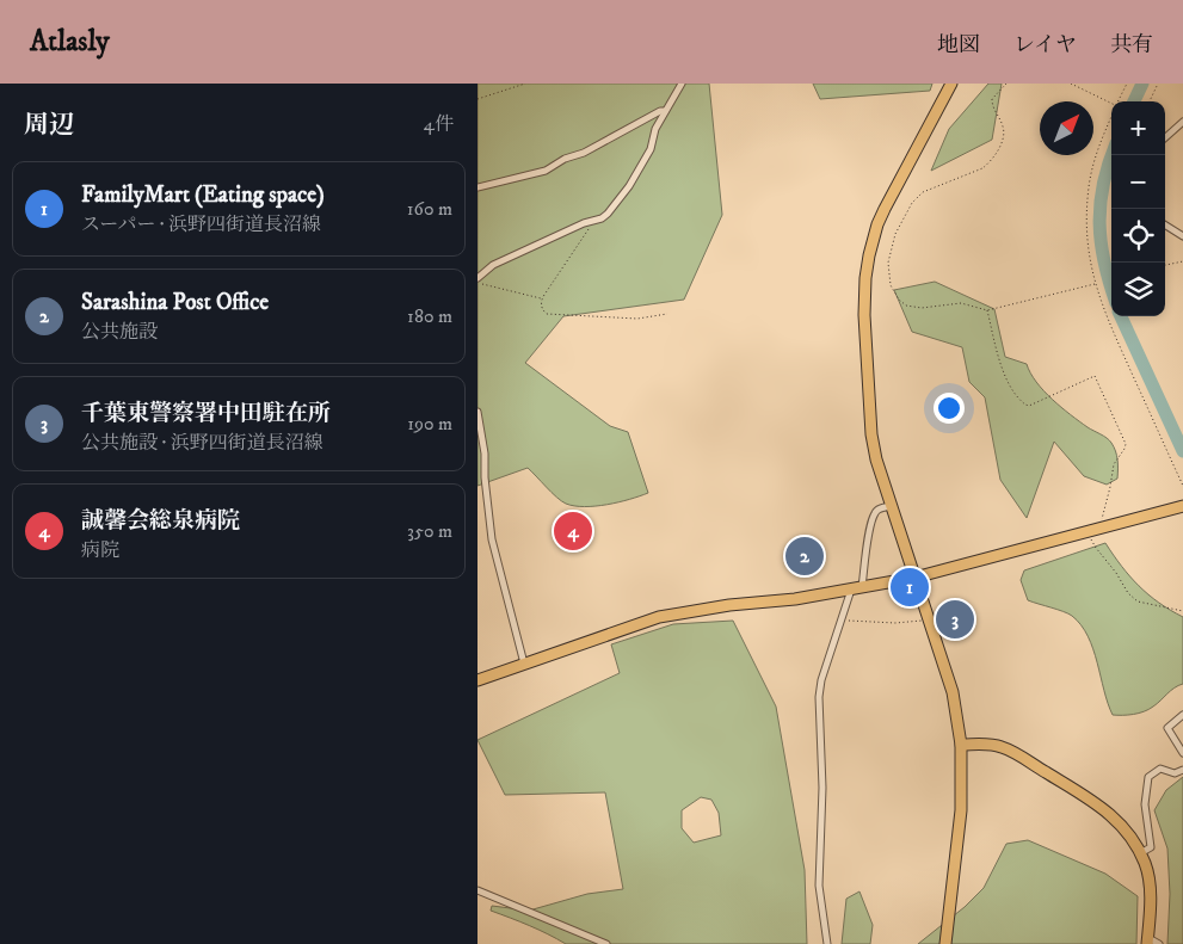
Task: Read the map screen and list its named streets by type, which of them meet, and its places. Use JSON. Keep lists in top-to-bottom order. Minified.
{"north":"top right","page":{"header":"Atlasly","nav":["地図","レイヤ","共有"],"heading":["周辺","4件"],"map_buttons":["+","−"],"list":[{"mark":"1","name":"FamilyMart (Eating space)","note":"スーパー · 浜野四街道長沼線","value":"160 m"},{"mark":"2","name":"Sarashina Post Office","note":"公共施設","value":"180 m"},{"mark":"3","name":"千葉東警察署中田駐在所","note":"公共施設 · 浜野四街道長沼線","value":"190 m"},{"mark":"4","name":"誠馨会総泉病院","note":"病院","value":"350 m"}],"pins":["4","2","1","3"]}}
